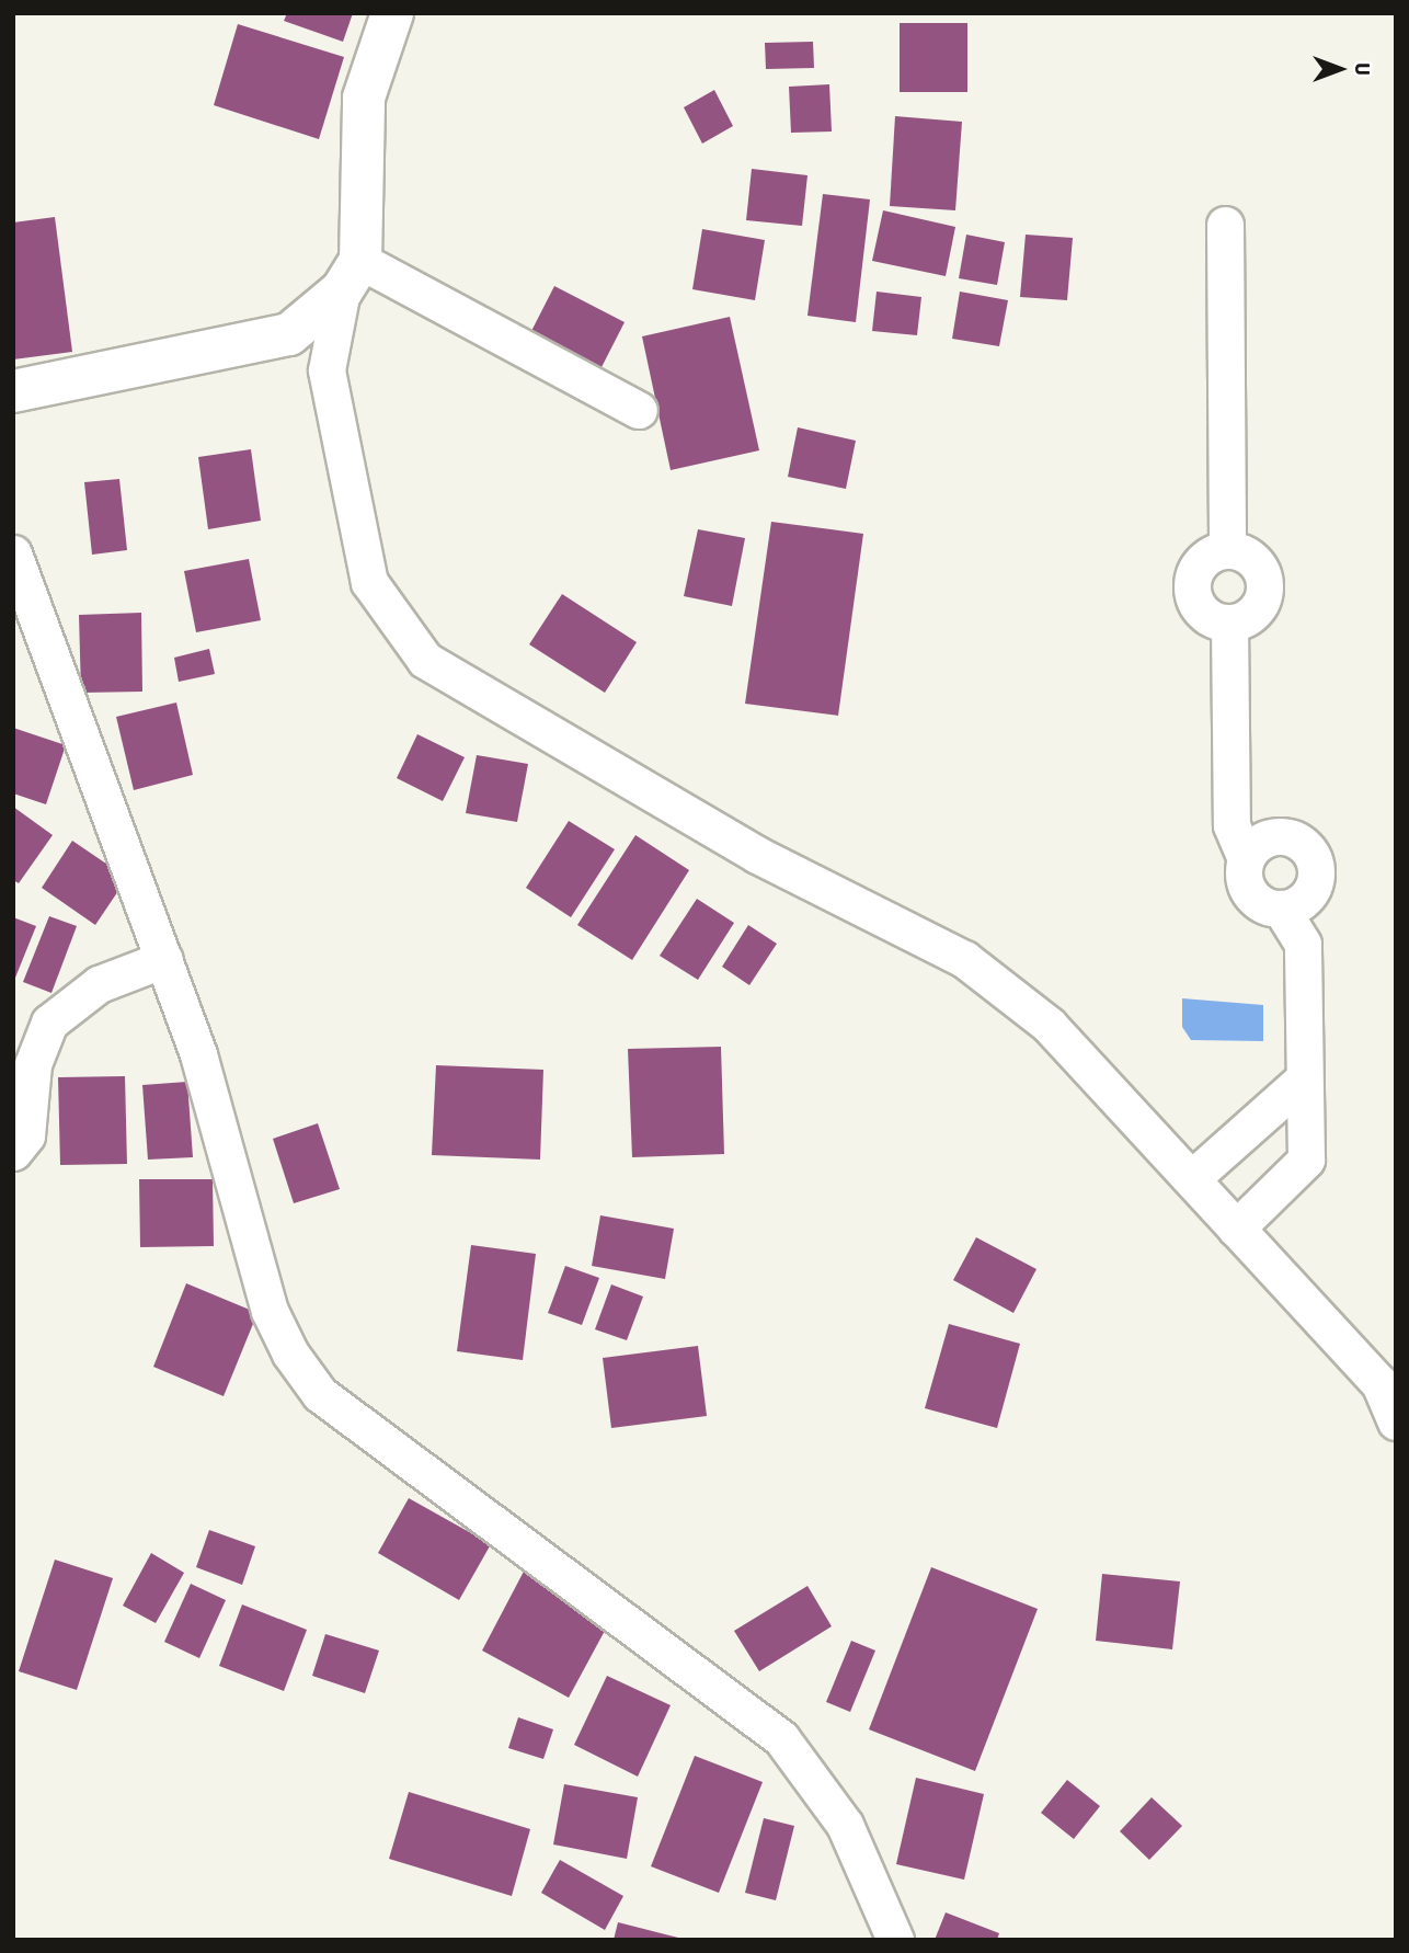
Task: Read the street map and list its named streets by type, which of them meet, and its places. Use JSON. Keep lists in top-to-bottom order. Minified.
{"north":"right"}
